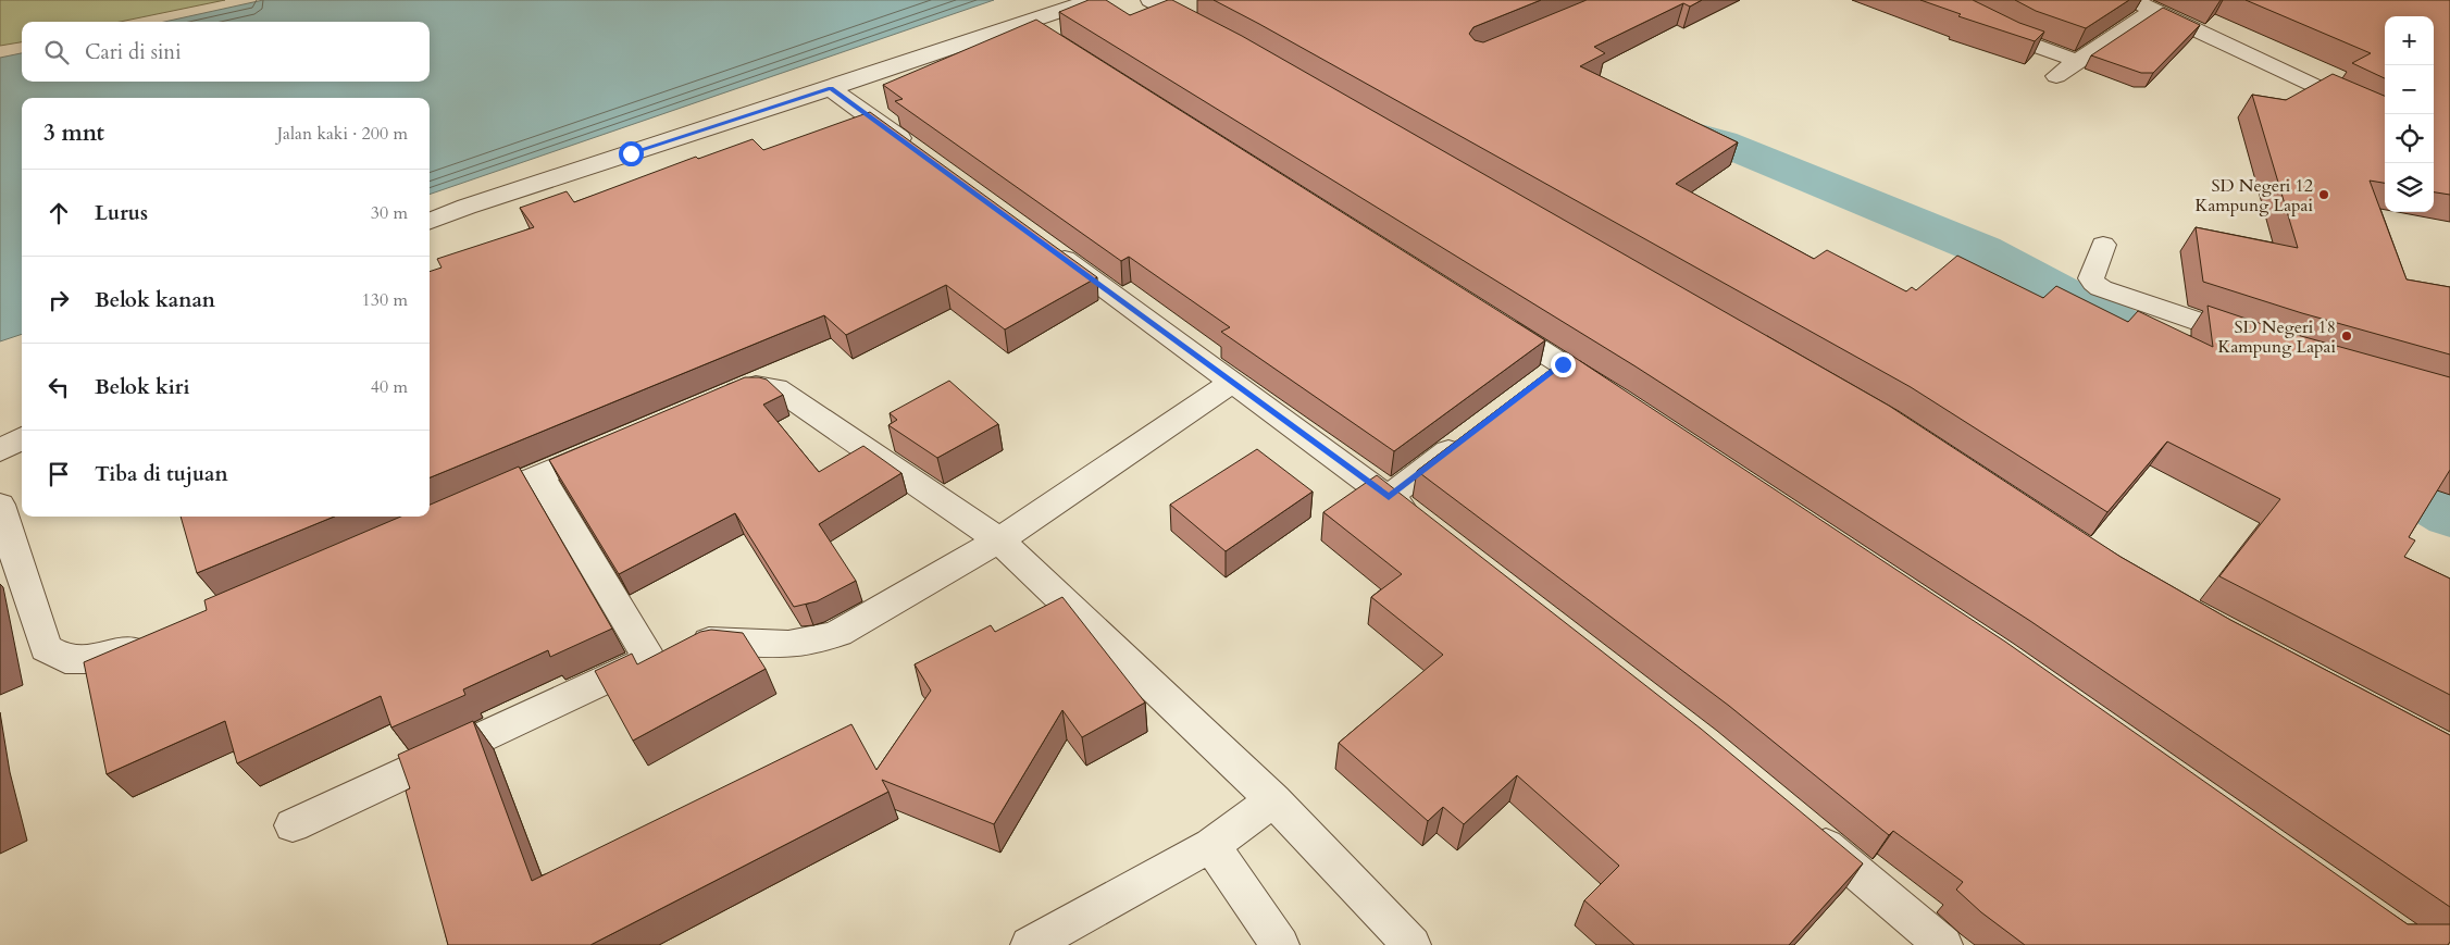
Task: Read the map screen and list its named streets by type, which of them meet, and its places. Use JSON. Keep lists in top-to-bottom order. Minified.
{"places":["SD Negeri 12 Kampung Lapai","SD Negeri 18 Kampung Lapai"],"page":{"map_buttons":["+","−"],"search":"Cari di sini","heading":["3 mnt","Jalan kaki · 200 m"],"list":[["Lurus","30 m"],["Belok kanan","130 m"],["Belok kiri","40 m"],"Tiba di tujuan"]}}
